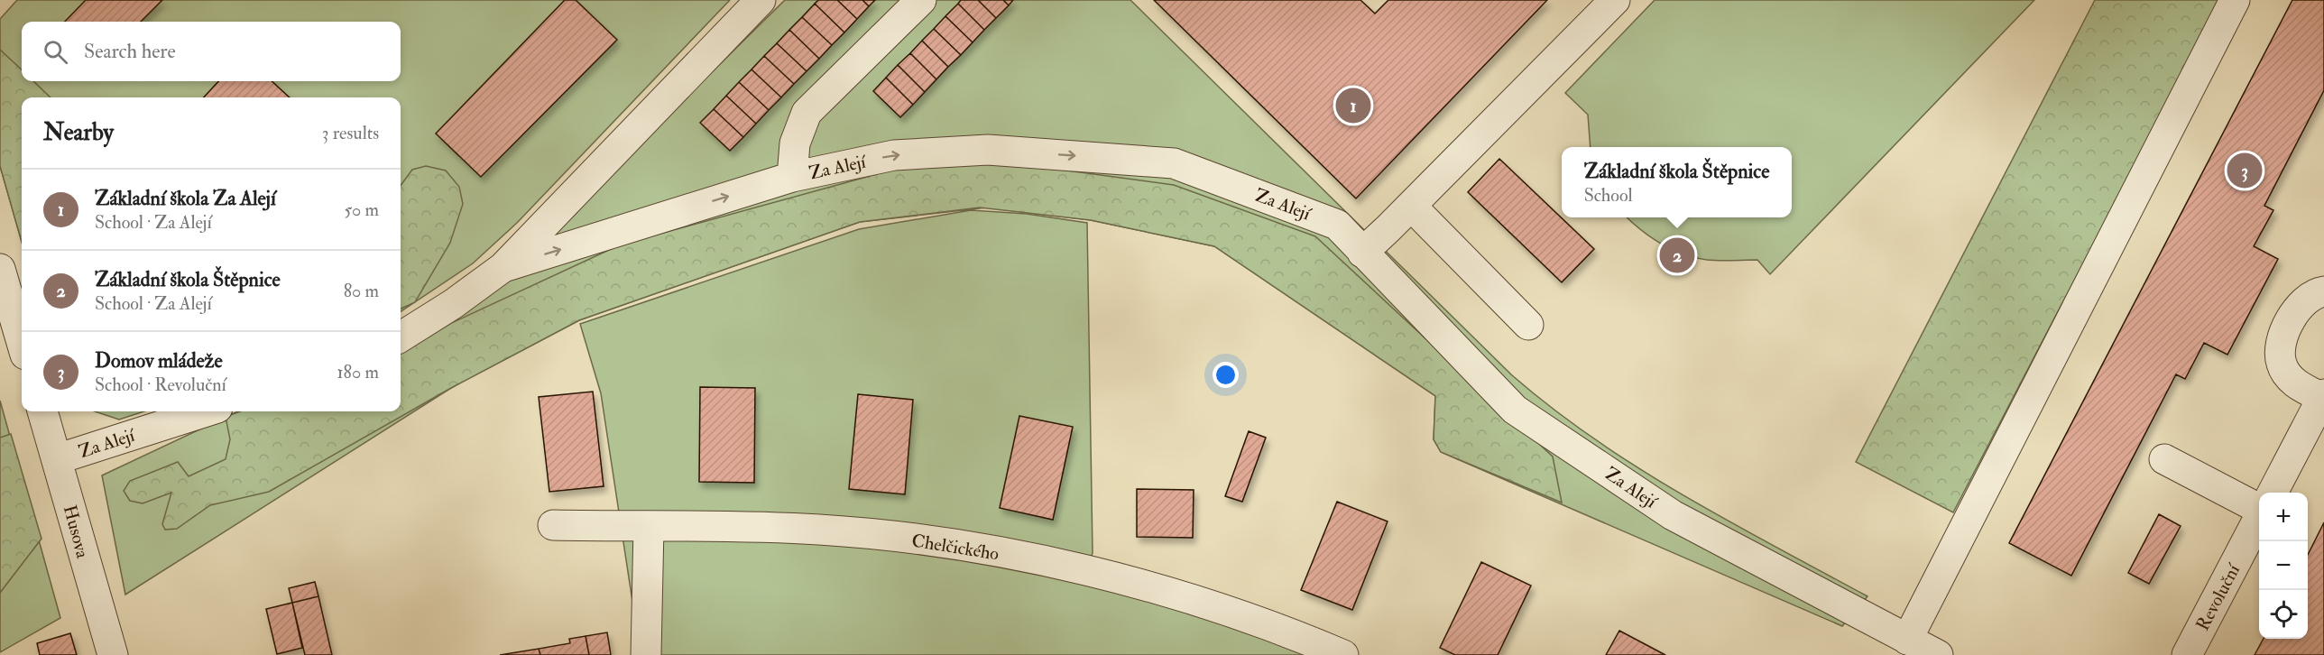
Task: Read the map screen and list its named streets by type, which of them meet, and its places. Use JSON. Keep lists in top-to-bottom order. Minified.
{"streets":{"street":["Za Alejí","Husova","Chelčického","Revoluční"]},"crossings":[["Za Alejí","Husova"]],"one_way":["Za Alejí"],"page":{"search":"Search here","pins":["1","3","2"],"heading":["Nearby","3 results"],"popup":["Základní škola Štěpnice","School"],"list":[{"mark":"1","name":"Základní škola Za Alejí","note":"School · Za Alejí","value":"50 m"},{"mark":"2","name":"Základní škola Štěpnice","note":"School · Za Alejí","value":"80 m"},{"mark":"3","name":"Domov mládeže","note":"School · Revoluční","value":"180 m"}],"map_buttons":["+","−"]}}
